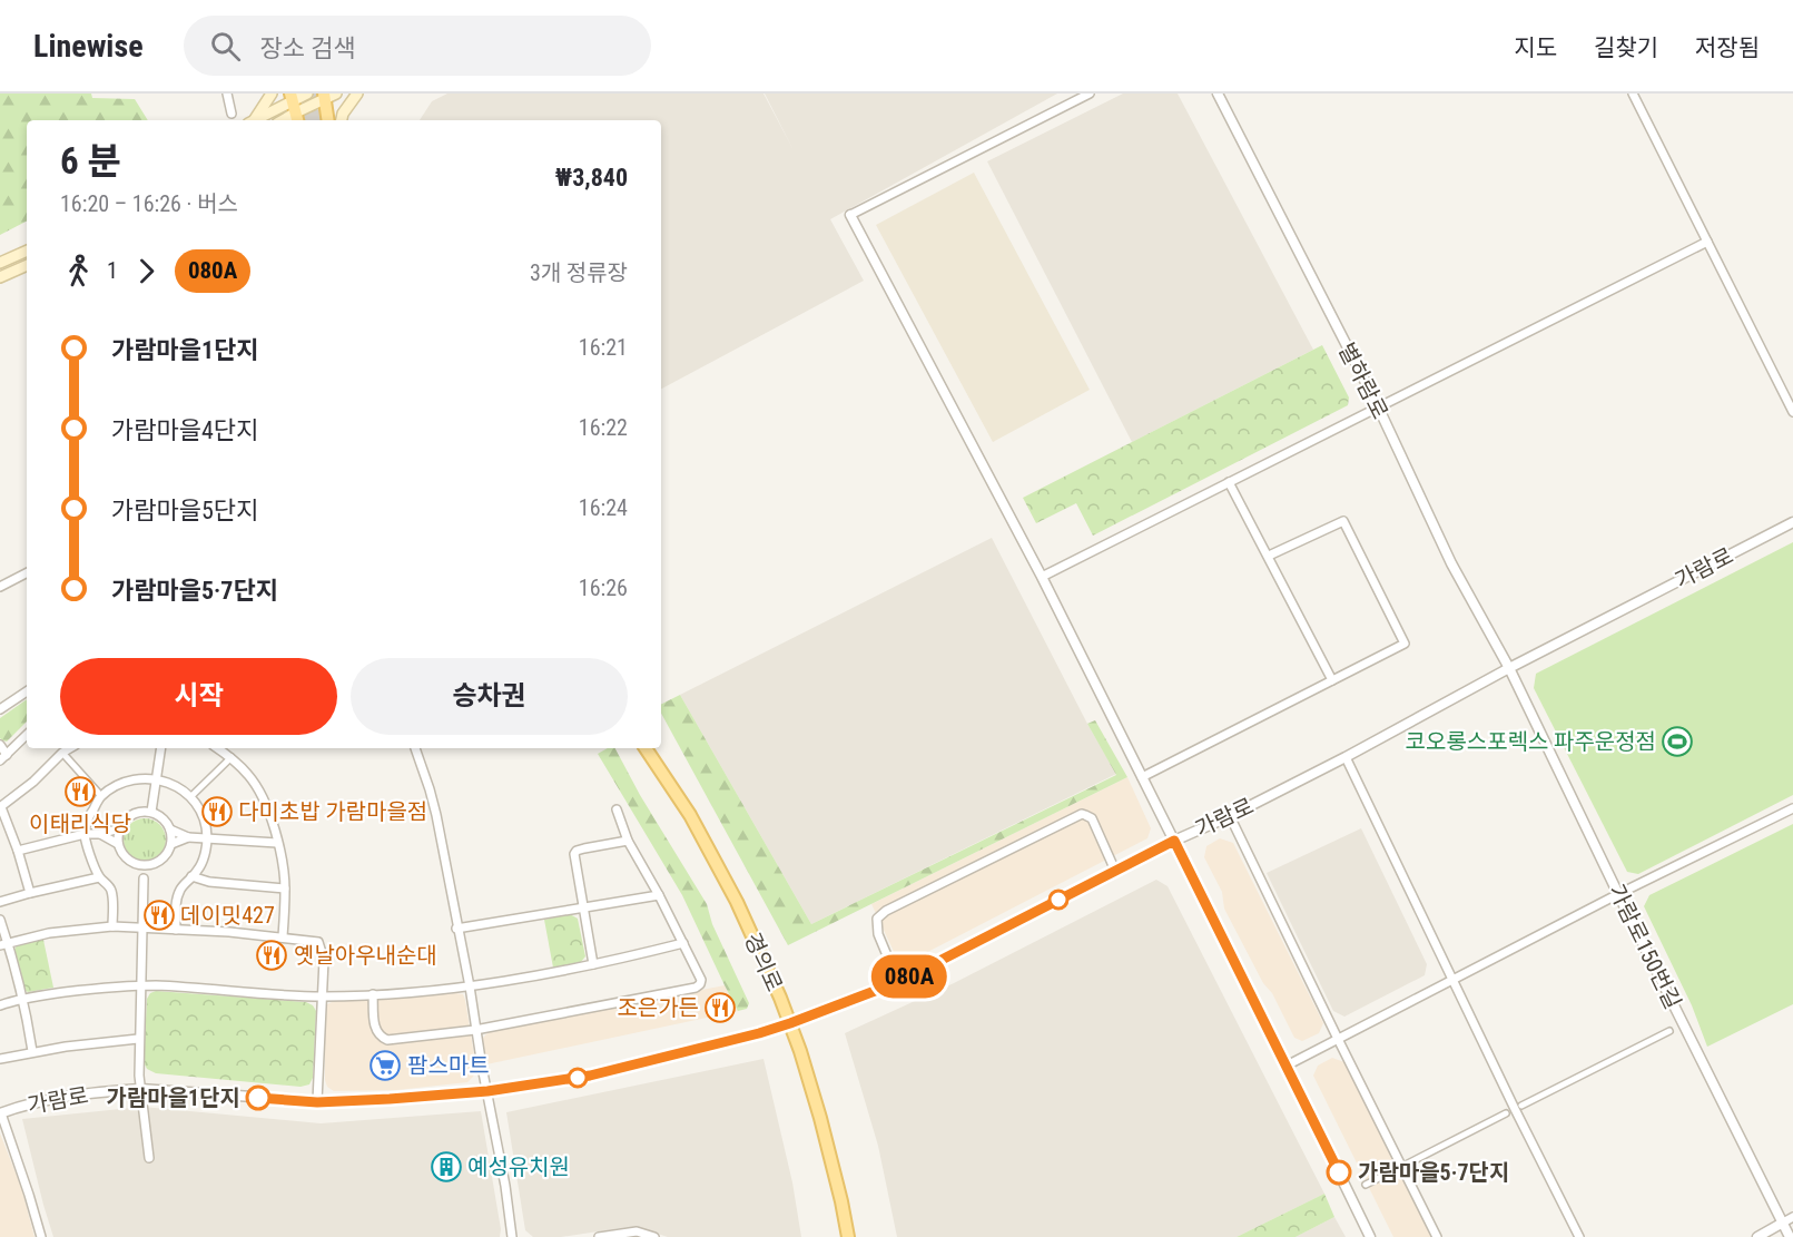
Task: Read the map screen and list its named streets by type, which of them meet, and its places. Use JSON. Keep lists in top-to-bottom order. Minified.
{"streets":{"main road":["경의로"],"street":["별하람로","가람로","가람로150번길"]},"crossings":[["별하람로","가람로"],["별하람로","가람로150번길"],["가람로","가람로150번길"],["가람로","경의로"]],"places":{"sports":["코오롱스포렉스 파주운정점"],"restaurant":["이태리식당","다미초밥 가람마을점","데이밋427","옛날아우내순대","조은가든"],"supermarket":["팜스마트"],"other":["가람마을1단지","가람마을5·7단지"],"building":["예성유치원"]},"lines":["bus line 080A"],"page":{"header":"Linewise","search":"장소 검색","nav":["지도","길찾기","저장됨"],"on_map":"080A","heading":["6 분","16:20 – 16:26 · 버스","₩3,840"],"legs":["1","080A","3개 정류장"],"list":[{"name":"가람마을1단지","value":"16:21"},{"name":"가람마을4단지","value":"16:22"},{"name":"가람마을5단지","value":"16:24"},{"name":"가람마을5·7단지","value":"16:26"}],"buttons":["시작","승차권"]}}
